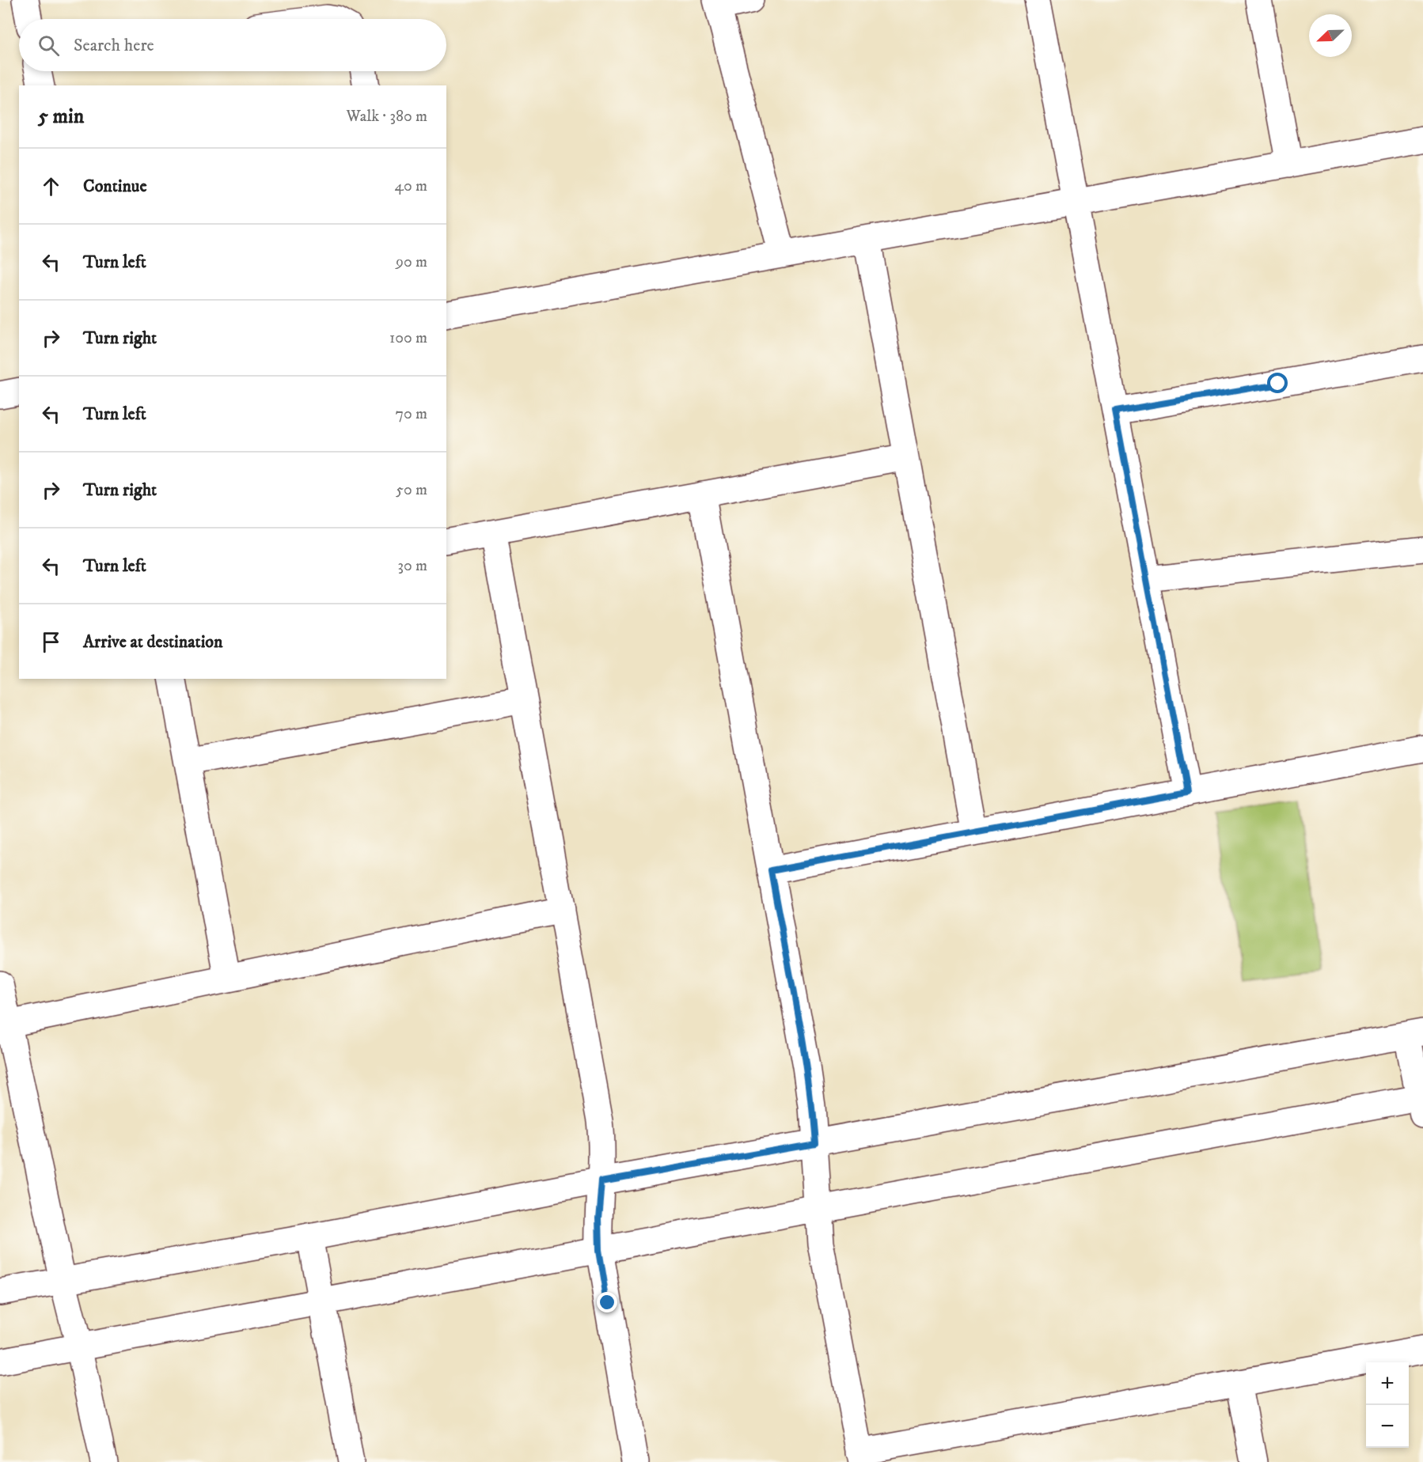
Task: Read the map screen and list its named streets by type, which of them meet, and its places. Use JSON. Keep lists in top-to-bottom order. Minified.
{"north":"bottom left","page":{"search":"Search here","heading":["5 min","Walk · 380 m"],"list":[["Continue","40 m"],["Turn left","90 m"],["Turn right","100 m"],["Turn left","70 m"],["Turn right","50 m"],["Turn left","30 m"],"Arrive at destination"],"map_buttons":["+","−"]}}
